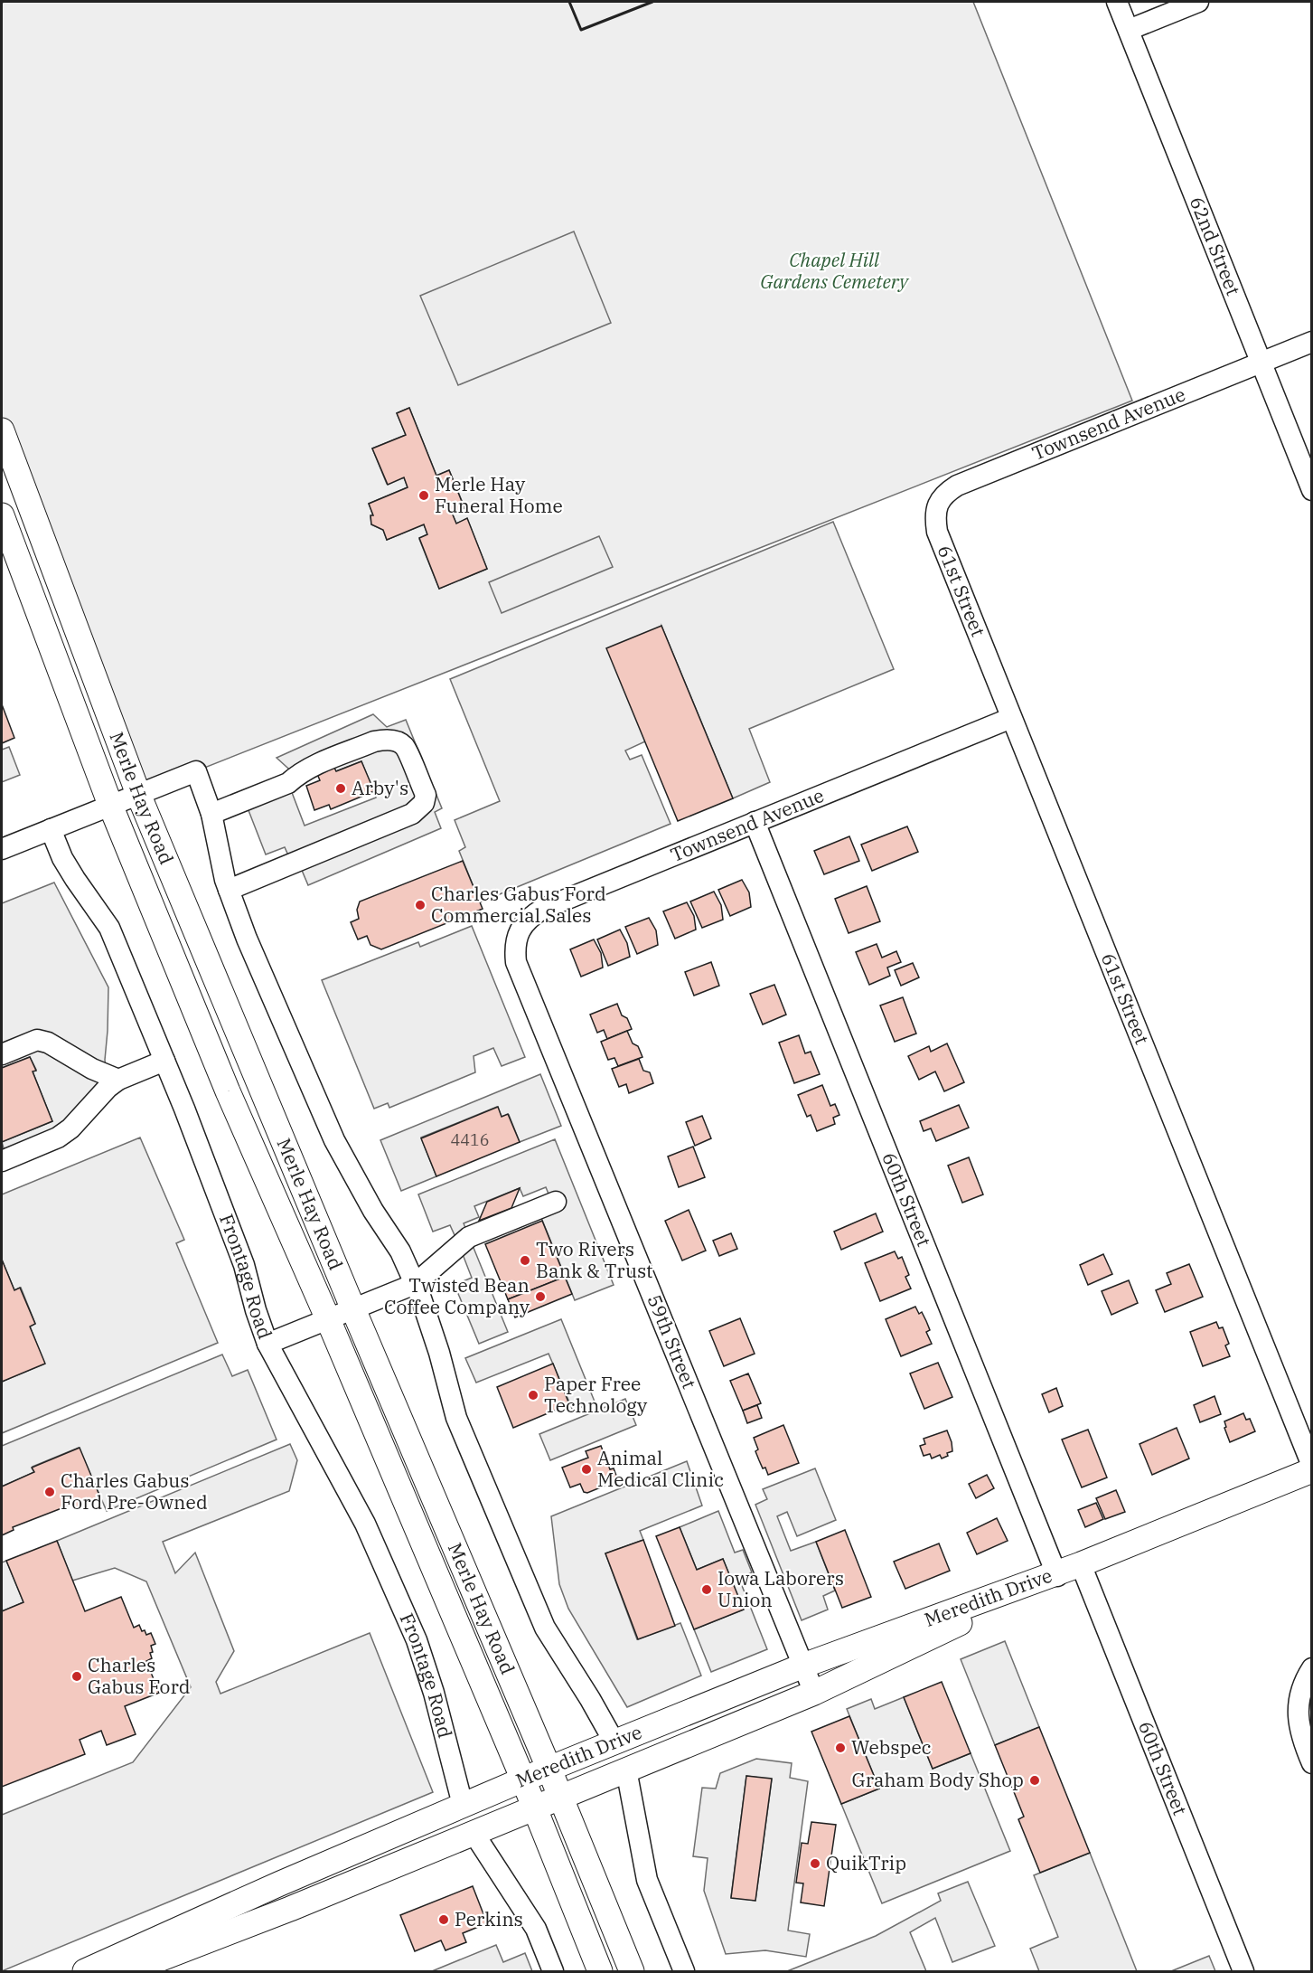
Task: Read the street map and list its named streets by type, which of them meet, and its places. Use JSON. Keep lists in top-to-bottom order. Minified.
{"streets":{"main road":["Merle Hay Road","Meredith Drive"],"street":["62nd Street","Townsend Avenue","61st Street","60th Street","Frontage Road","59th Street"]},"crossings":[["62nd Street","Townsend Avenue"],["Townsend Avenue","61st Street"],["Townsend Avenue","60th Street"],["Townsend Avenue","59th Street"],["Merle Hay Road","Meredith Drive"],["60th Street","Meredith Drive"],["Frontage Road","Meredith Drive"],["59th Street","Meredith Drive"]],"parks":["Chapel Hill Gardens Cemetery"],"places":["Merle Hay Funeral Home","Arby's","Charles Gabus Ford Commercial Sales","Two Rivers Bank & Trust","Twisted Bean Coffee Company","Paper Free Technology","Animal Medical Clinic","Charles Gabus Ford Pre-Owned","Iowa Laborers Union","Charles Gabus Ford","Webspec","Graham Body Shop","QuikTrip","Perkins"],"house_numbers":["4416"]}
